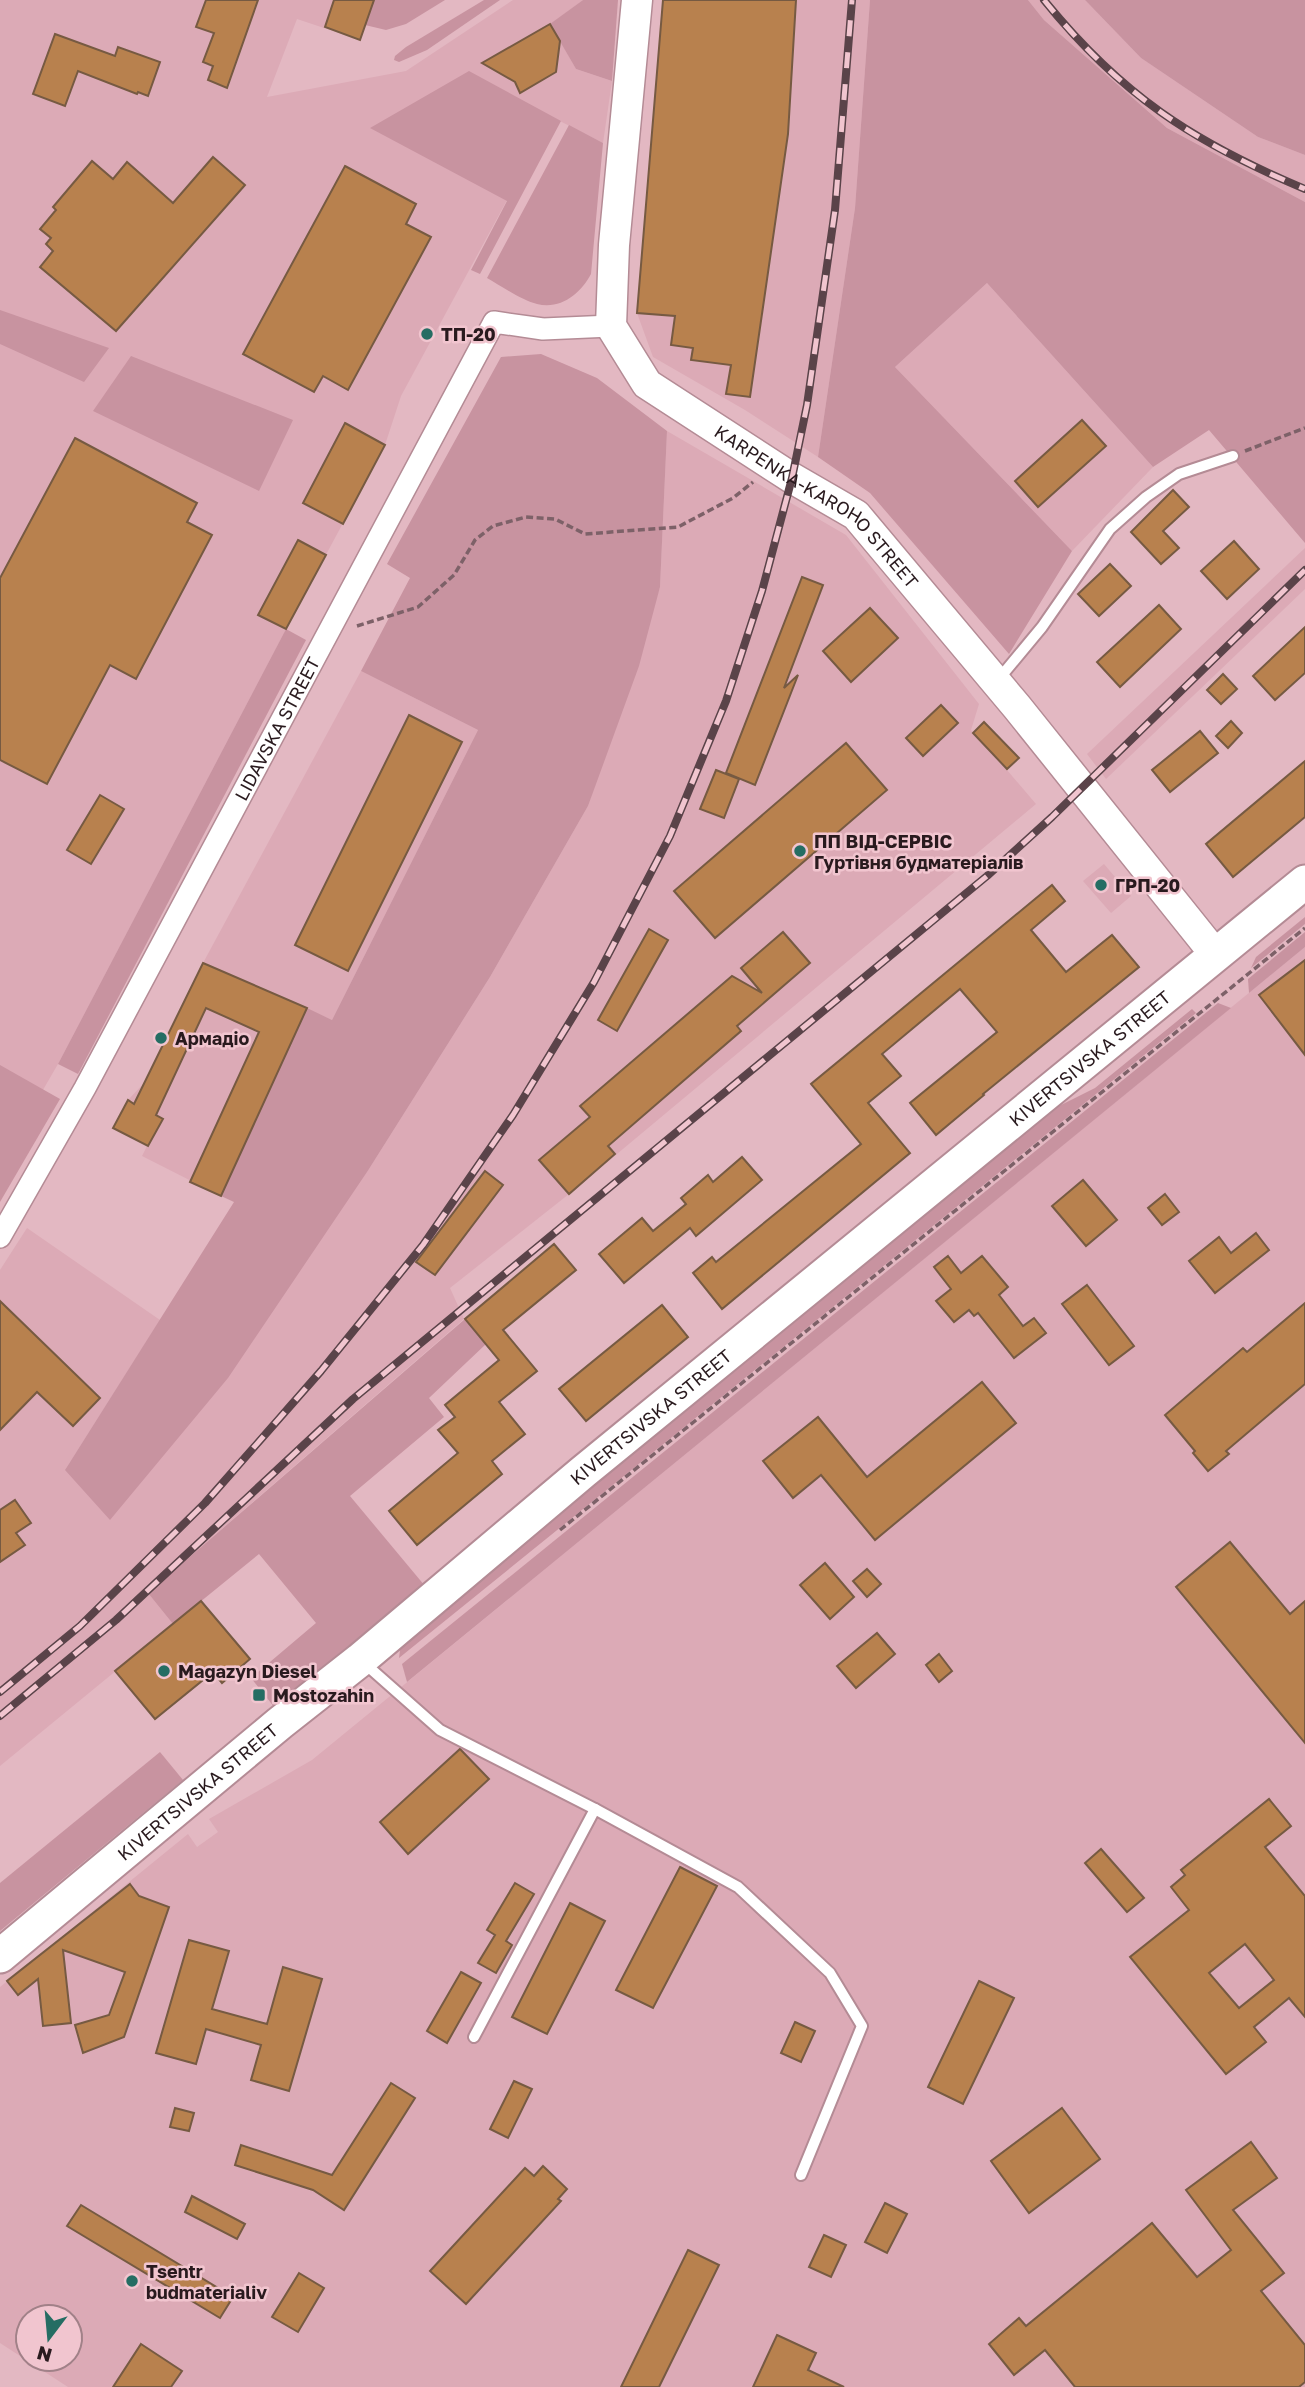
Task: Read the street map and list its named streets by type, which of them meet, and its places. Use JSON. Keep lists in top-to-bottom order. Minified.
{"streets":{"main road":["KARPENKA-KAROHO STREET","KIVERTSIVSKA STREET"],"street":["LIDAVSKA STREET"]},"crossings":[["KARPENKA-KAROHO STREET","LIDAVSKA STREET"],["KARPENKA-KAROHO STREET","KIVERTSIVSKA STREET"]],"places":{"other":["ТП-20","ПП ВІД-СЕРВІС Гуртівня будматеріалів","ГРП-20","Армадіо","Magazyn Diesel","Tsentr budmaterialiv"],"transit":["Mostozahin"]},"north":"bottom"}
